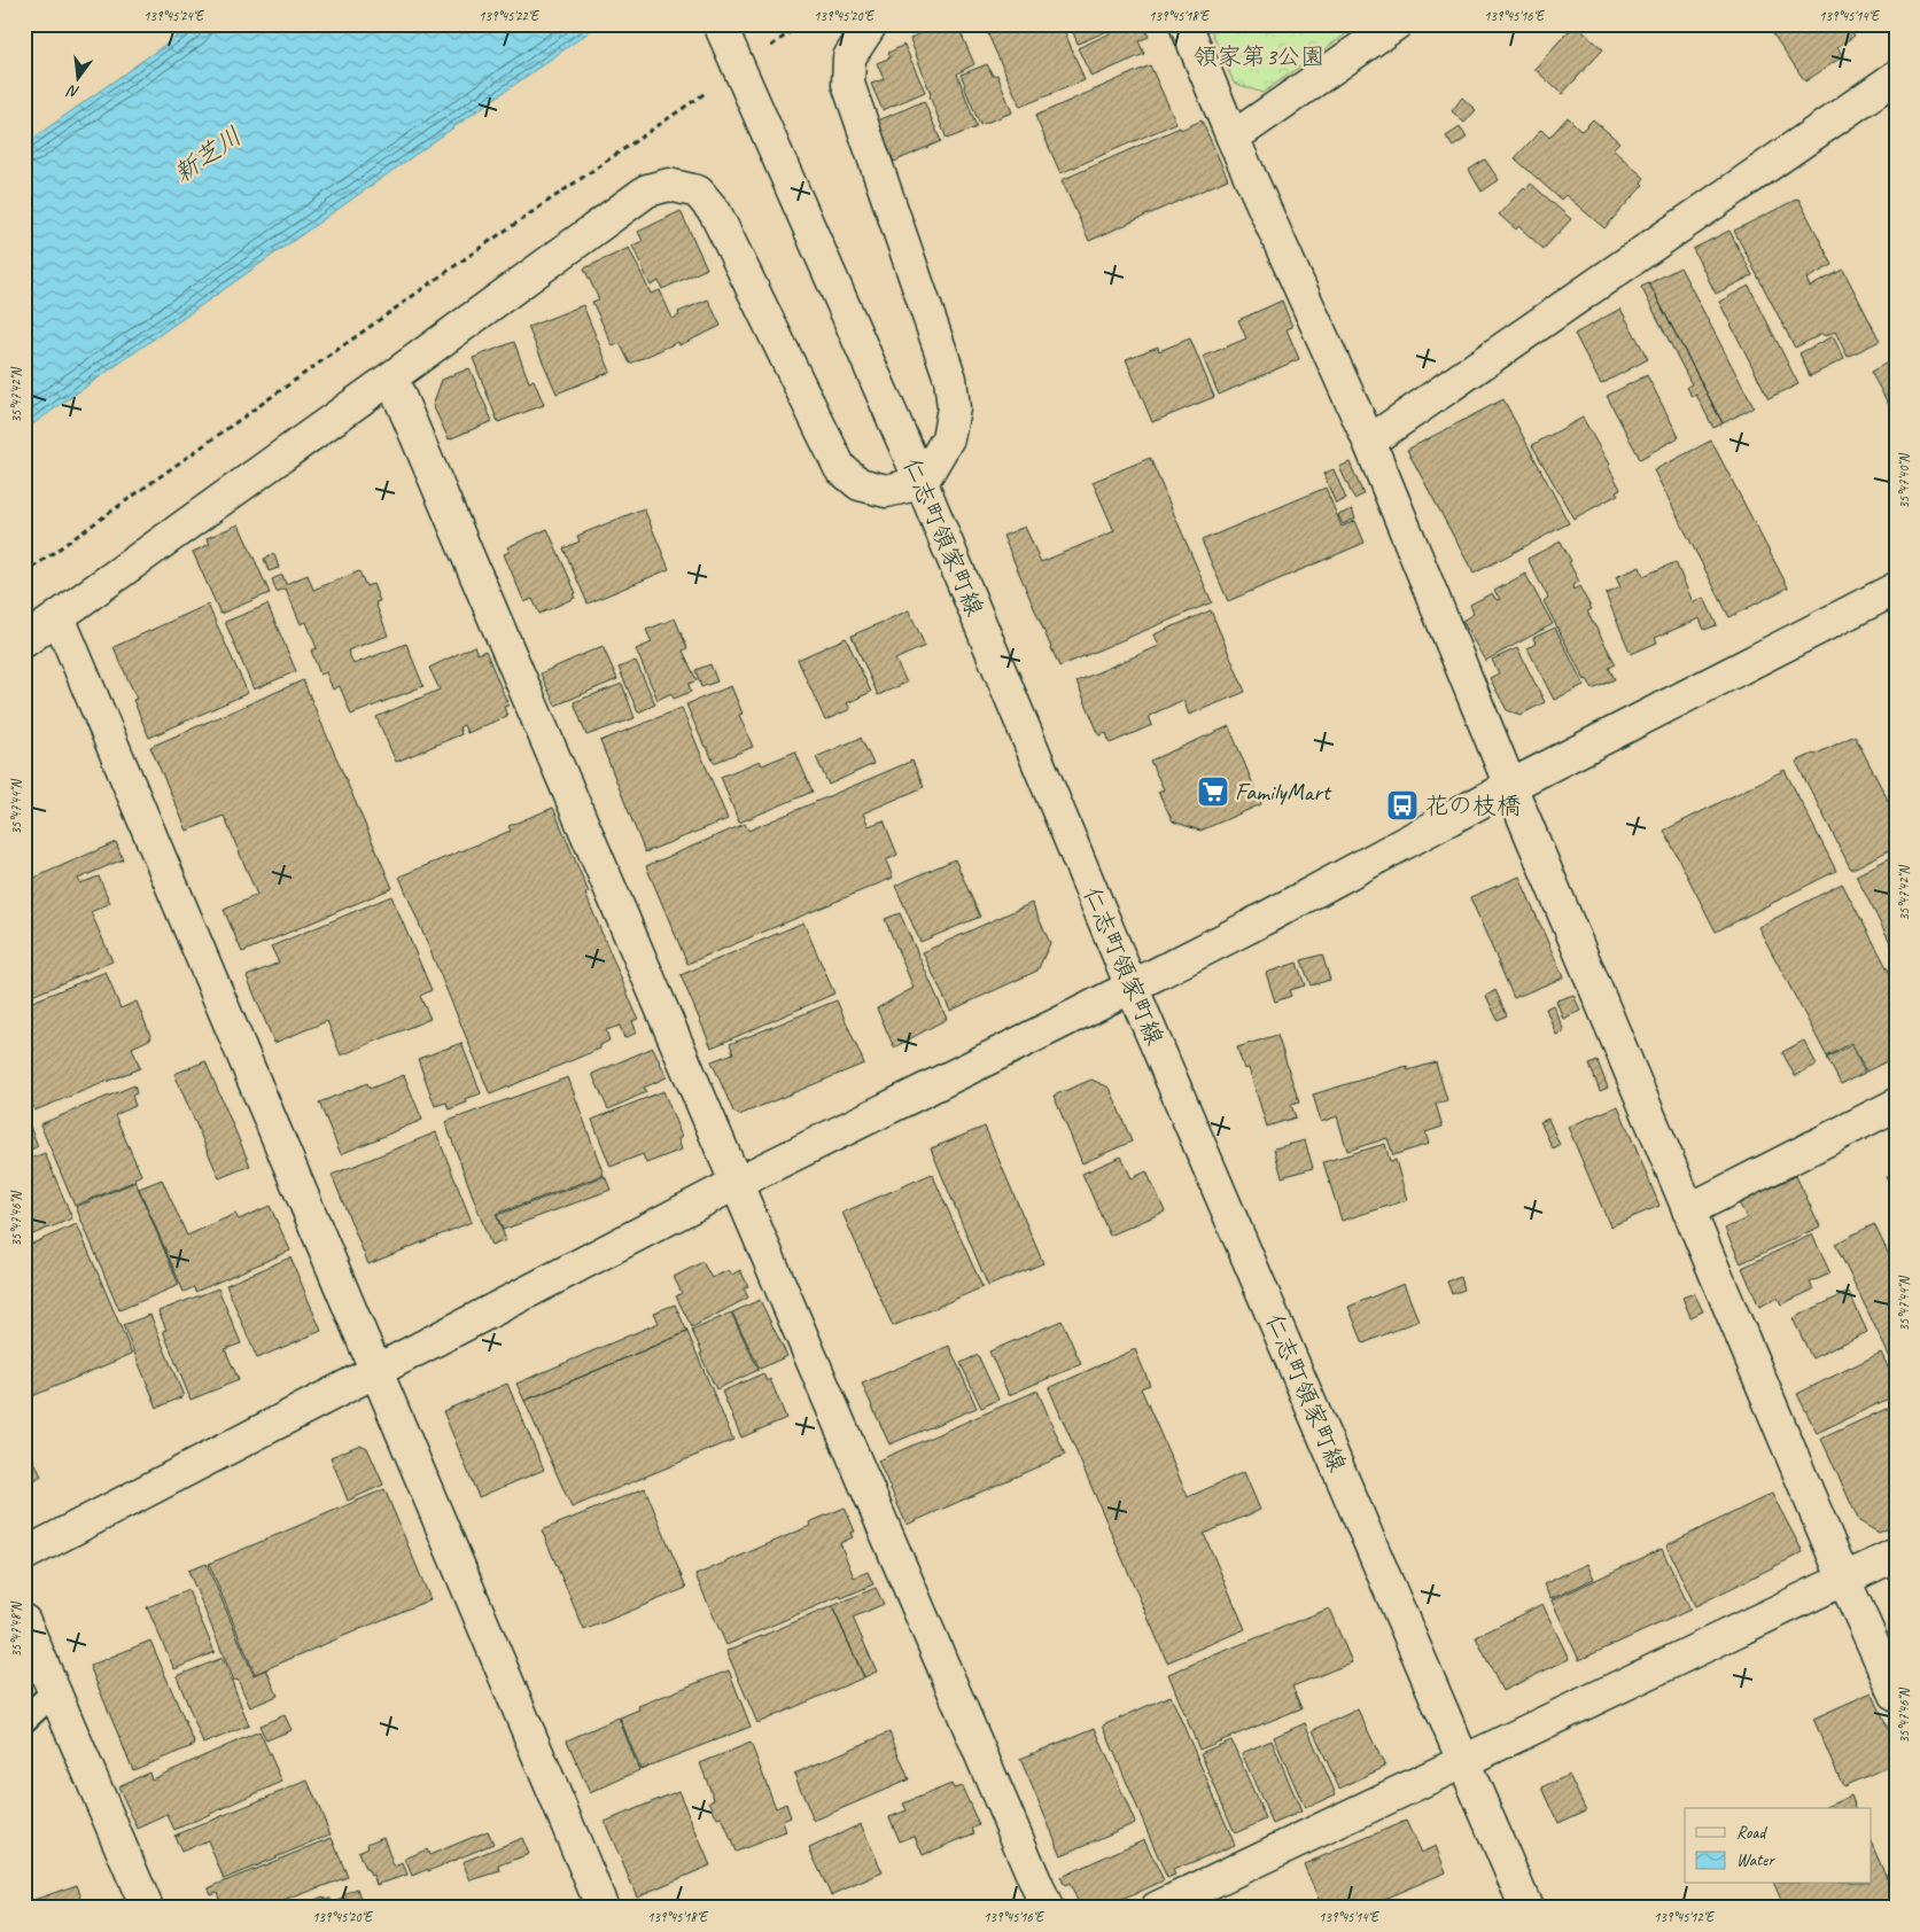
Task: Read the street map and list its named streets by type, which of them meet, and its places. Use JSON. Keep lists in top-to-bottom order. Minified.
{"streets":{"street":["仁志町領家町線"]},"water":["新芝川"],"parks":["領家第3公園"],"places":{"supermarket":["FamilyMart"],"bus stop":["花の枝橋"]},"legend":["Road","Water"],"north":"bottom","coordinates":["139°45'24\"E","139°45'22\"E","139°45'20\"E","139°45'18\"E","139°45'16\"E","139°45'14\"E","35°47'42\"N","35°47'40\"N","35°47'44\"N","35°47'46\"N","35°47'48\"N","139°45'12\"E"]}
